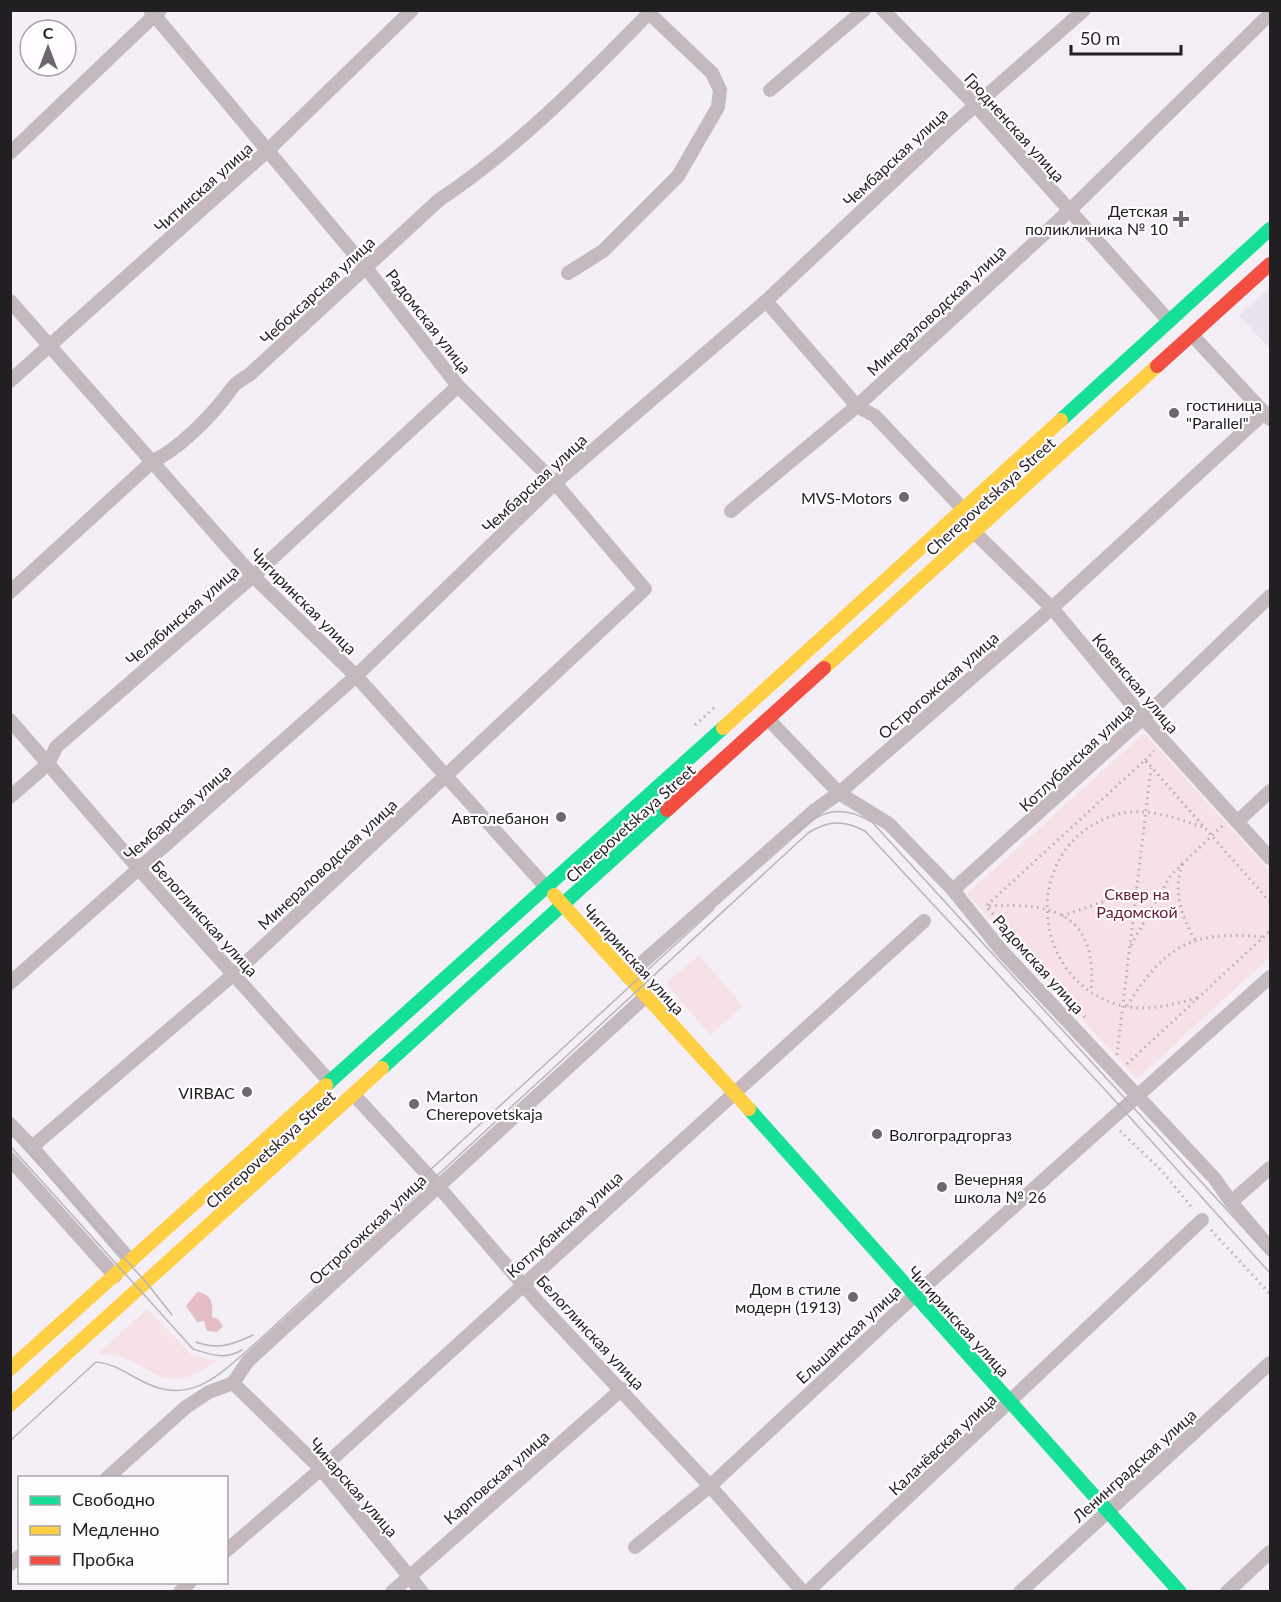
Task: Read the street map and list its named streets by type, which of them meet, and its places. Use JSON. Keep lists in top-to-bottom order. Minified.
{"streets":{"main road":["Cherepovetskaya Street","Чигиринская улица"],"street":["Гродненская улица","Чембарская улица","Читинская улица","Чебоксарская улица","Минераловодская улица","Радомская улица","Челябинская улица","Ковенская улица","Острогожская улица","Котлубанская улица","Белоглинская улица","Ельшанская улица","Калачёвская улица","Ленинградская улица","Карповская улица","Чинарская улица"]},"crossings":[["Гродненская улица","Чембарская улица"],["Гродненская улица","Минераловодская улица"],["Гродненская улица","Cherepovetskaya Street"],["Чембарская улица","Радомская улица"],["Чембарская улица","Чигиринская улица"],["Чембарская улица","Белоглинская улица"],["Читинская улица","Радомская улица"],["Читинская улица","Чигиринская улица"],["Чебоксарская улица","Радомская улица"],["Чебоксарская улица","Чигиринская улица"],["Минераловодская улица","Радомская улица"],["Минераловодская улица","Чигиринская улица"],["Минераловодская улица","Белоглинская улица"],["Радомская улица","Cherepovetskaya Street"],["Радомская улица","Челябинская улица"],["Радомская улица","Острогожская улица"],["Радомская улица","Котлубанская улица"],["Радомская улица","Ельшанская улица"],["Cherepovetskaya Street","Чигиринская улица"],["Cherepovetskaya Street","Ковенская улица"],["Cherepovetskaya Street","Белоглинская улица"],["Чигиринская улица","Челябинская улица"],["Чигиринская улица","Острогожская улица"],["Чигиринская улица","Котлубанская улица"],["Чигиринская улица","Ельшанская улица"],["Чигиринская улица","Калачёвская улица"],["Чигиринская улица","Ленинградская улица"],["Челябинская улица","Белоглинская улица"],["Ковенская улица","Острогожская улица"],["Ковенская улица","Котлубанская улица"],["Острогожская улица","Белоглинская улица"],["Острогожская улица","Чинарская улица"],["Котлубанская улица","Белоглинская улица"],["Котлубанская улица","Чинарская улица"],["Белоглинская улица","Ельшанская улица"],["Белоглинская улица","Калачёвская улица"],["Белоглинская улица","Карповская улица"],["Карповская улица","Чинарская улица"]],"parks":["Сквер на Радомской"],"places":{"health":["Детская поликлиника № 10"],"other":["гостиница \"Parallel\"","MVS-Motors","Автолебанон","VIRBAC","Marton Cherepovetskaja","Волгоградгоргаз","Вечерняя школа № 26","Дом в стиле модерн (1913)"]},"legend":["Свободно","Медленно","Пробка"],"scale_bar":"50 m","north":"top"}
